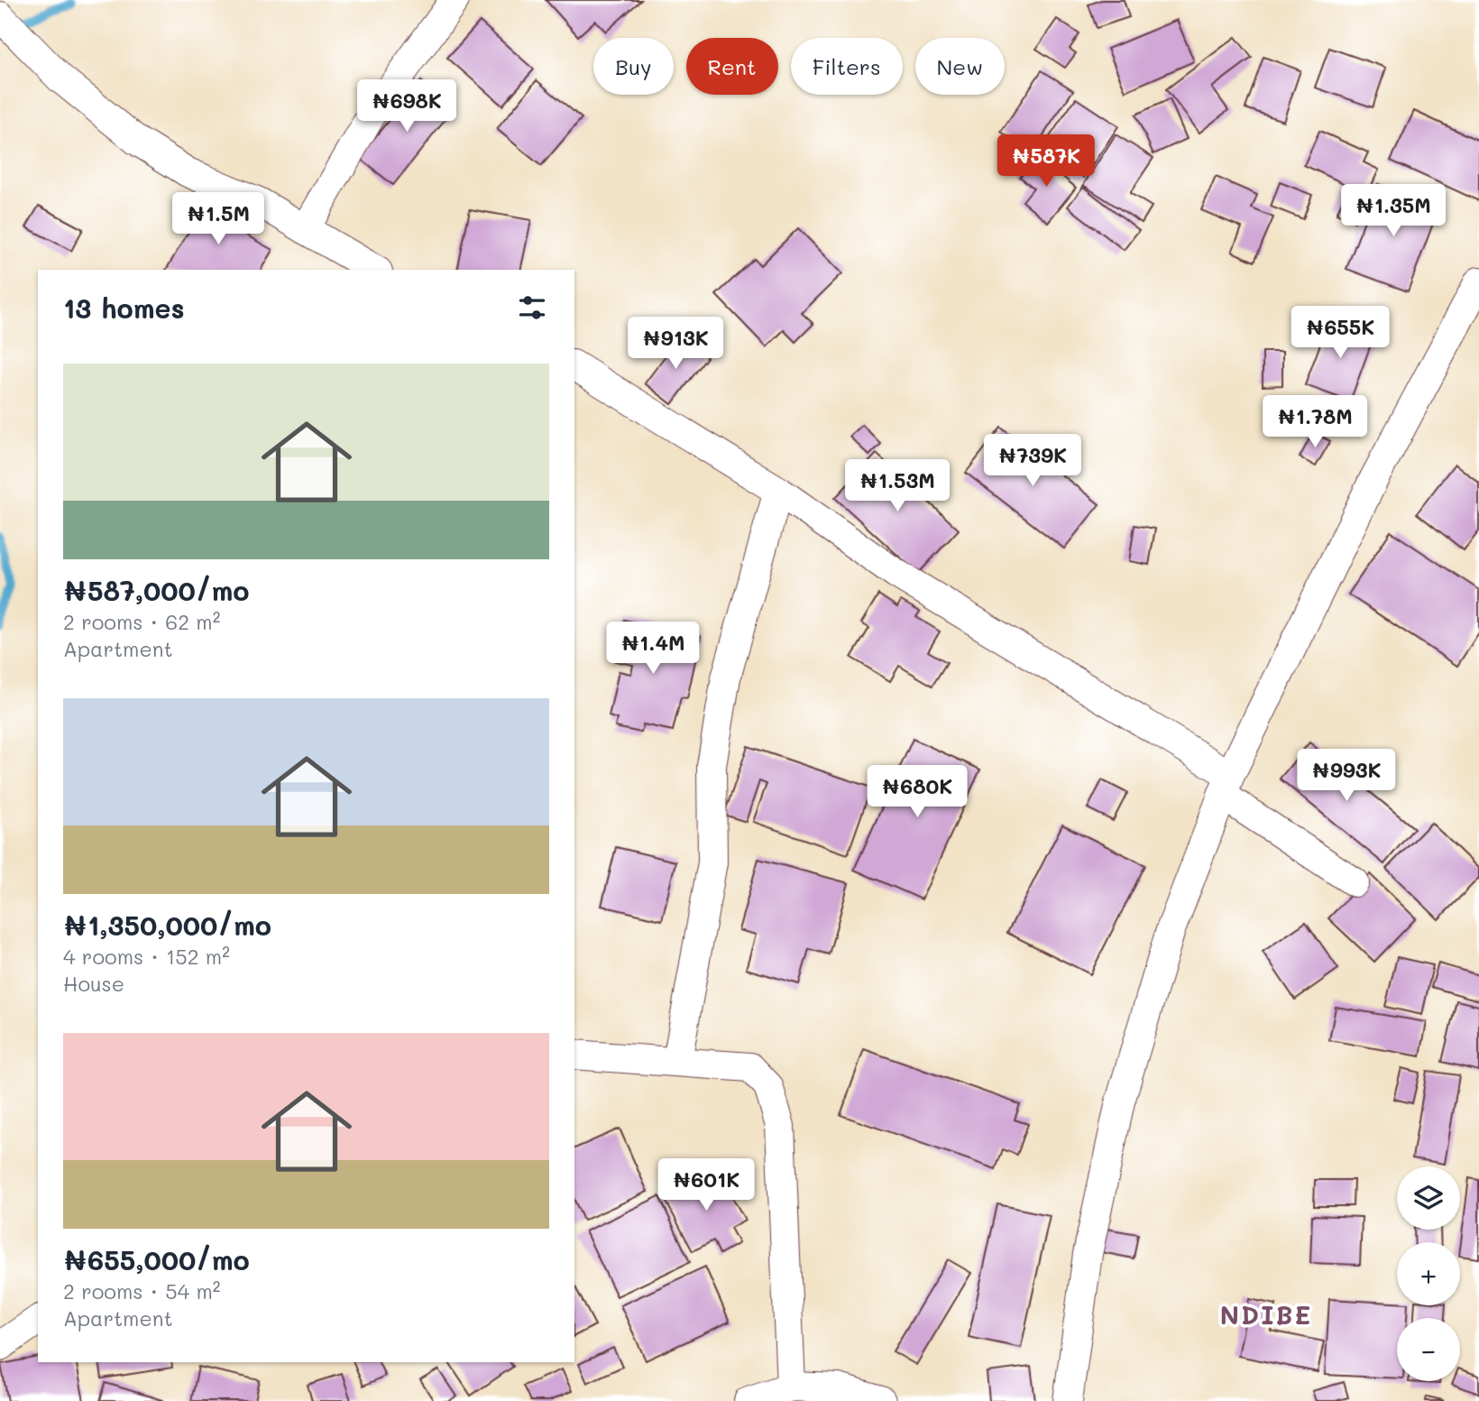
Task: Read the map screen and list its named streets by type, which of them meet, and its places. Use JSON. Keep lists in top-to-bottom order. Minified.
{"districts":["NDIBE"],"page":{"chip":["Buy","Rent","Filters","New"],"price":["₦698K","₦587K","₦1.35M","₦1.5M","₦655K","₦913K","₦1.78M","₦739K","₦1.53M","₦1.4M","₦993K","₦680K","₦601K"],"heading":"13 homes","list":[{"name":"₦587,000/mo","note":"2 rooms · 62 m² · Apartment"},{"name":"₦1,350,000/mo","note":"4 rooms · 152 m² · House"},{"name":"₦655,000/mo","note":"2 rooms · 54 m² · Apartment"}],"map_buttons":["+","−"]}}
